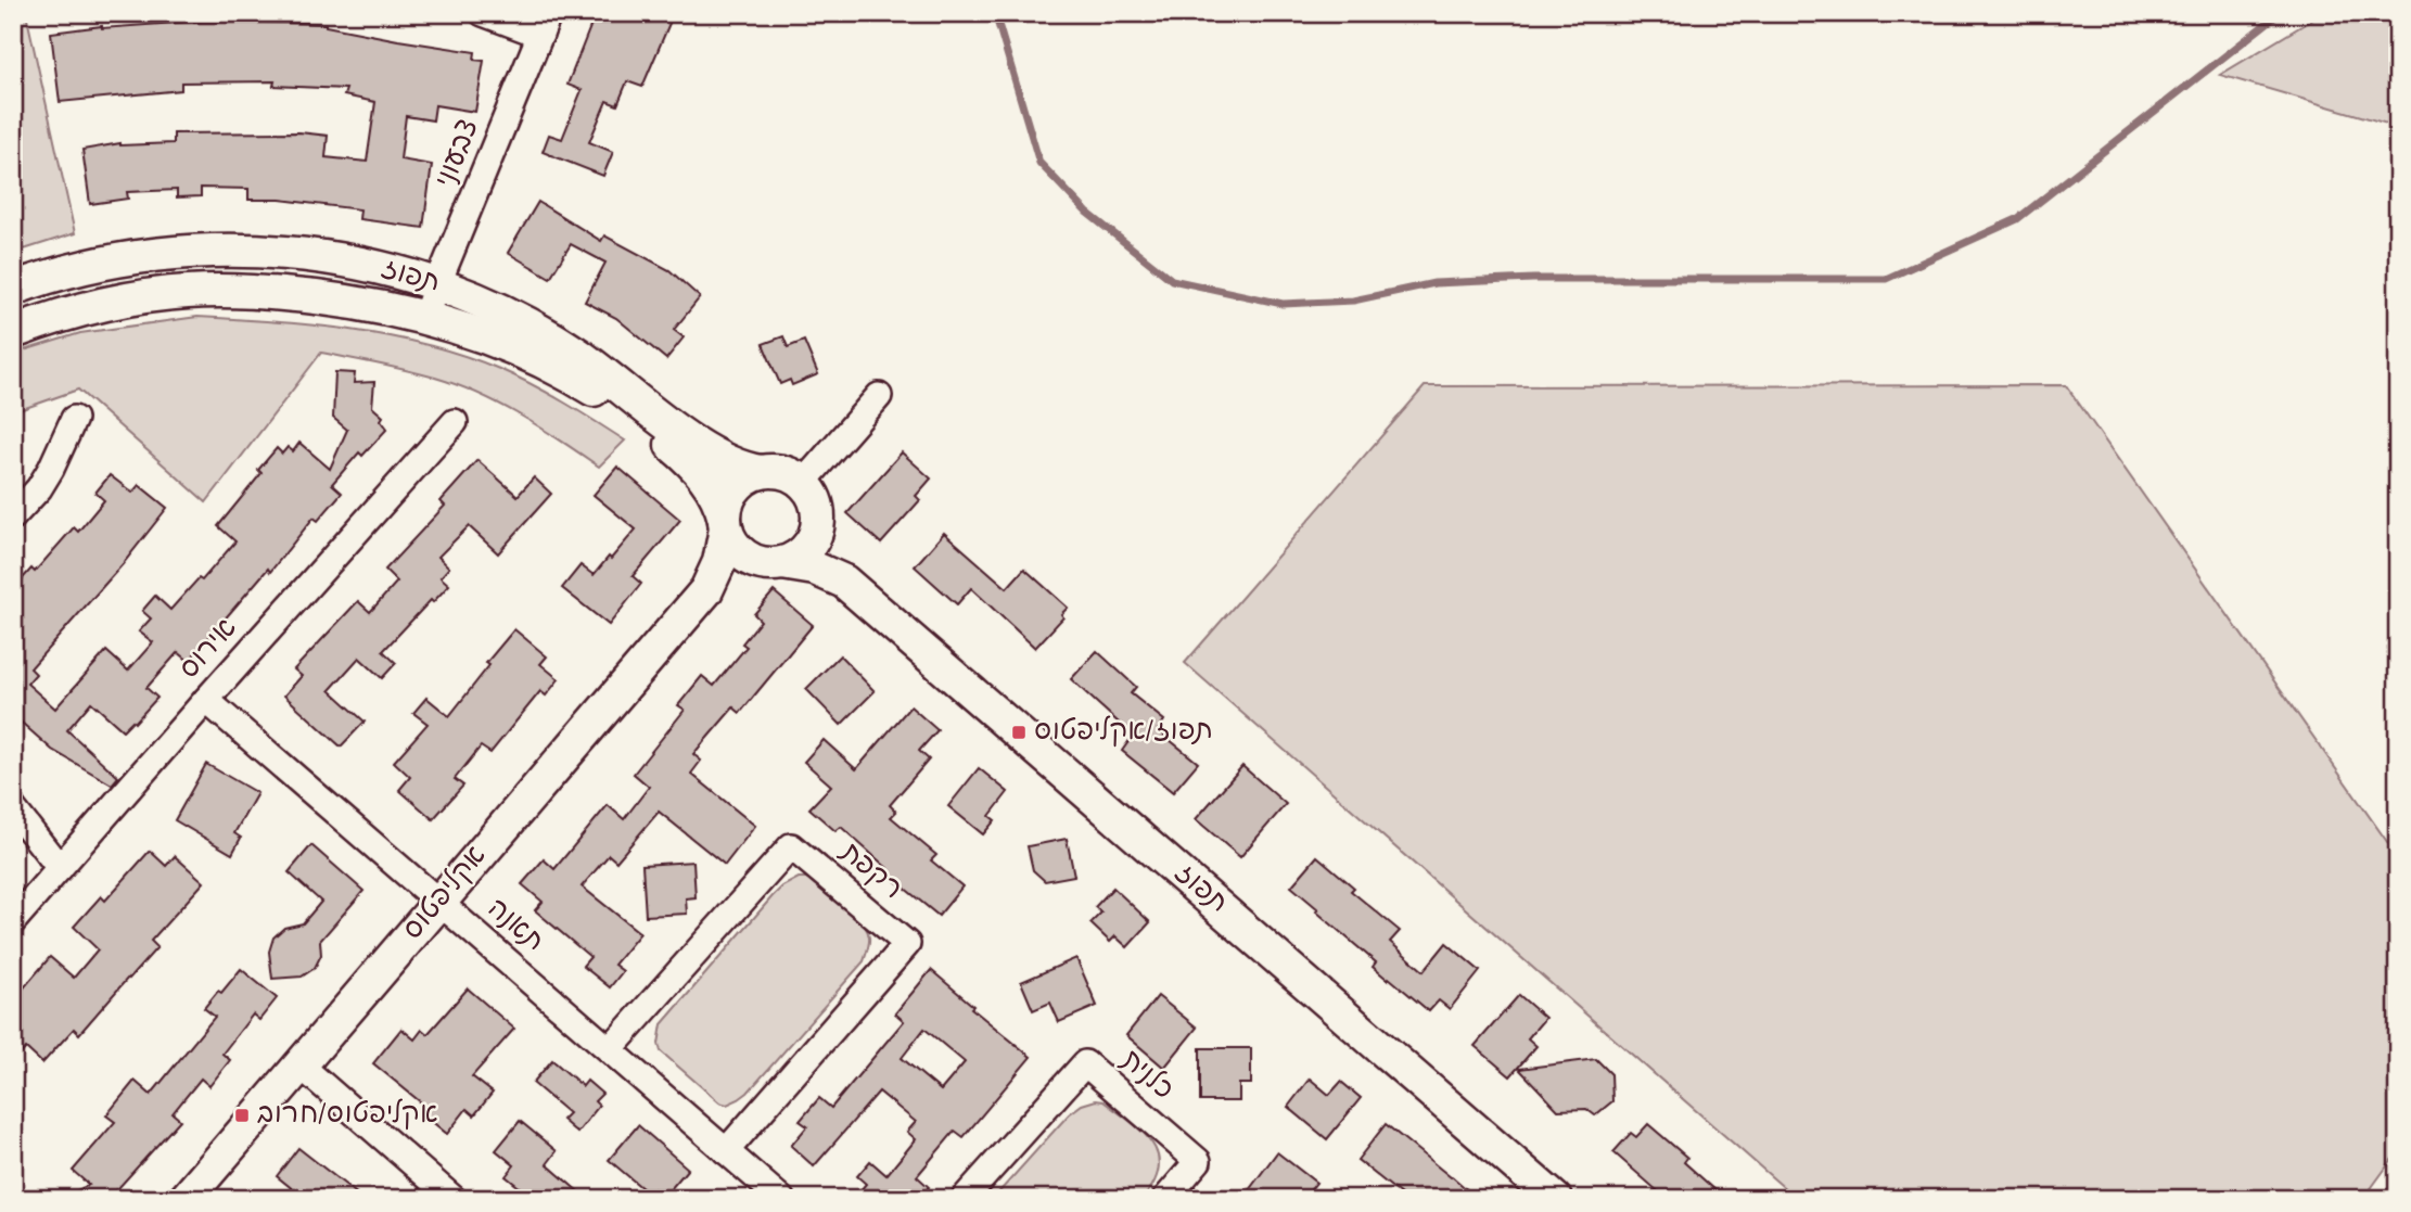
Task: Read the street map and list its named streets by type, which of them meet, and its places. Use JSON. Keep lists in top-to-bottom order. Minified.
{"streets":{"street":["צבעוני","תפוז","אירוס","רקפת","אקליפטוס","תאנה","כלנית"]},"crossings":[["צבעוני","תפוז"],["תפוז","אקליפטוס"],["אירוס","תאנה"],["רקפת","תאנה"],["אקליפטוס","תאנה"]],"places":{"transit":["תפוז/אקליפטוס","אקליפטוס/חרוב"]}}
